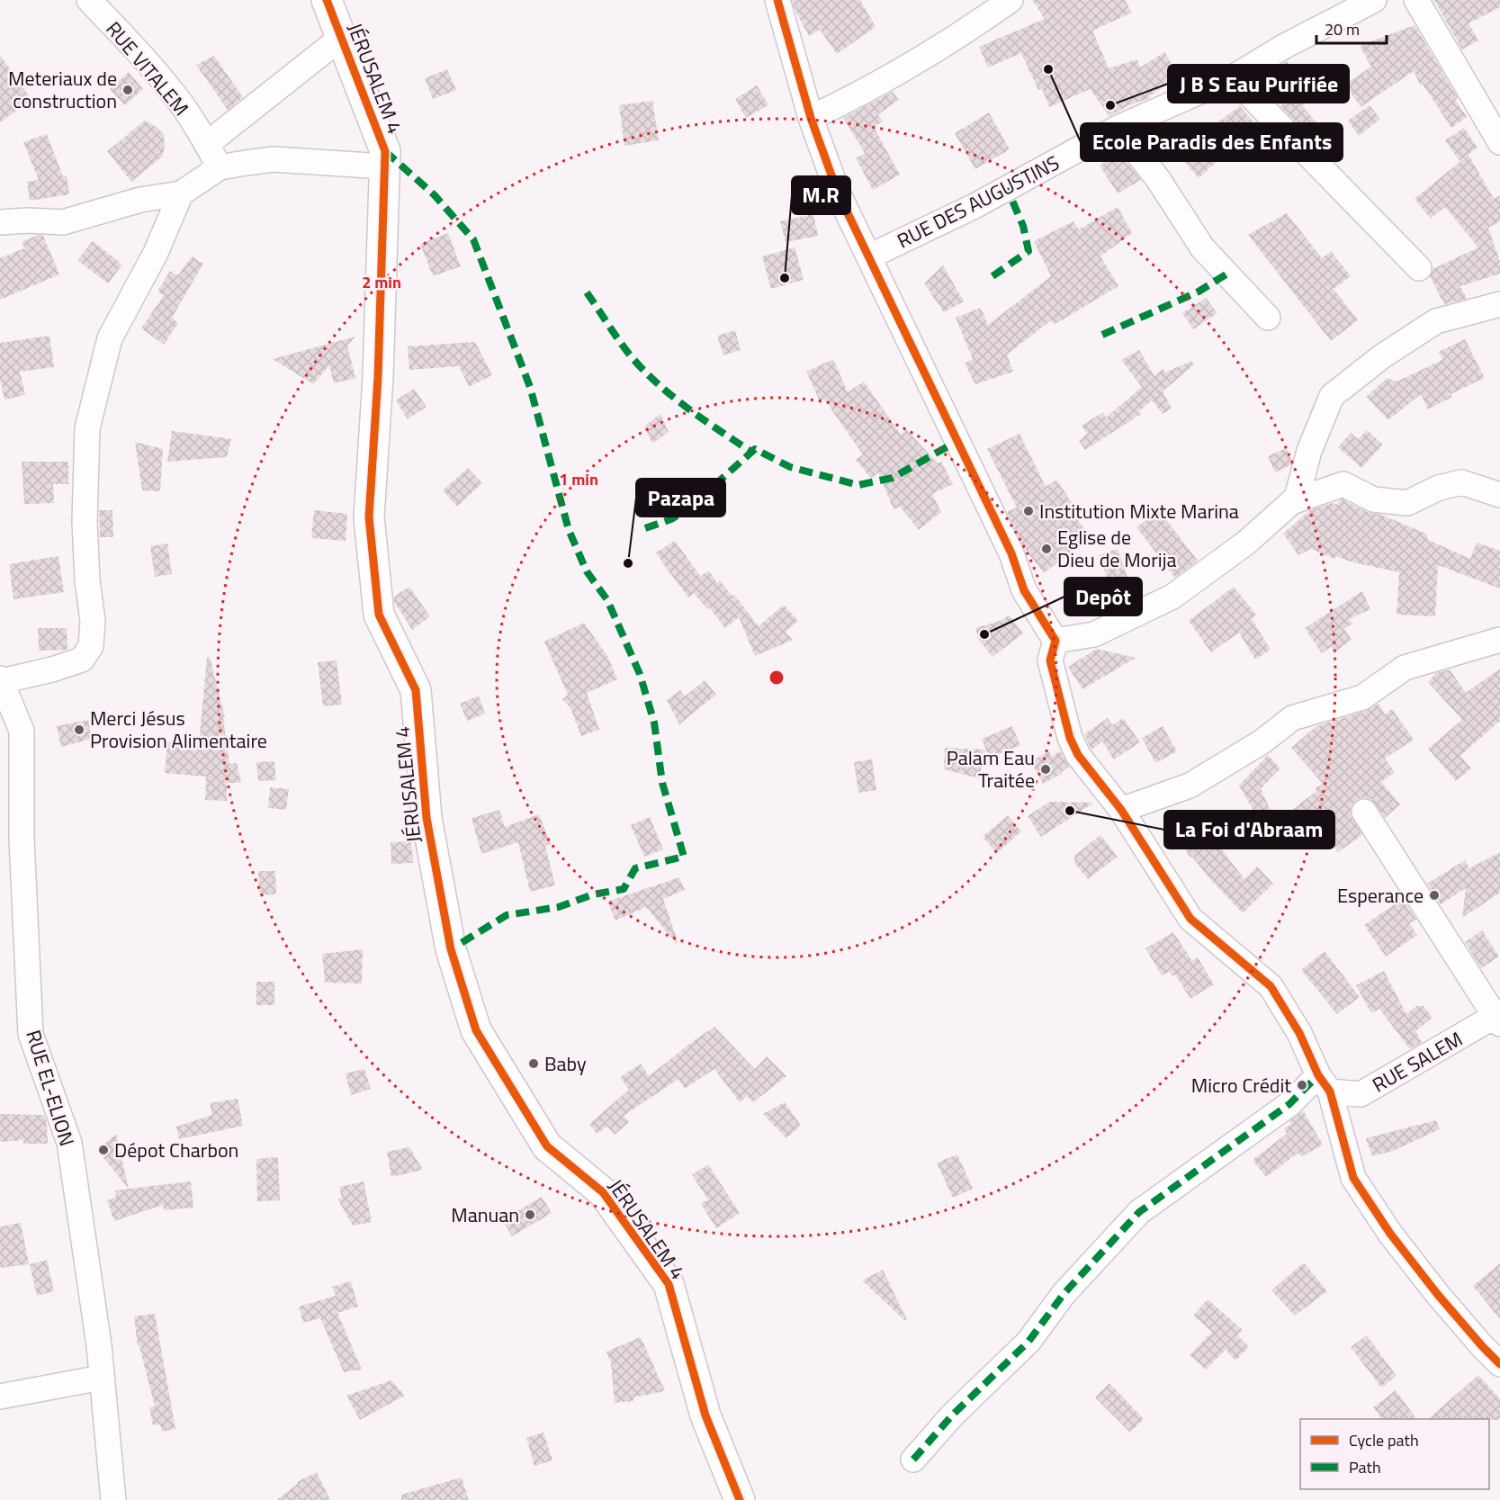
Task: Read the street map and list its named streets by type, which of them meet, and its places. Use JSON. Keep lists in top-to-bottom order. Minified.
{"streets":{"street":["RUE VITALEM","JÉRUSALEM 4","RUE DES AUGUSTINS","RUE SALEM","RUE EL-ELION"]},"places":["Ecole Paradis des Enfants","Meteriaux de construction","J B S Eau Purifiée","M.R","Institution Mixte Marina","Eglise de Dieu de Morija","Pazapa","Depôt","Merci Jésus Provision Alimentaire","Palam Eau Traitée","La Foi d'Abraam","Esperance","Baby","Micro Crédit","Dépot Charbon","Manuan"],"legend":["Cycle path","Path"],"scale_bar":"20 m","rings":["2 min","1 min"]}
